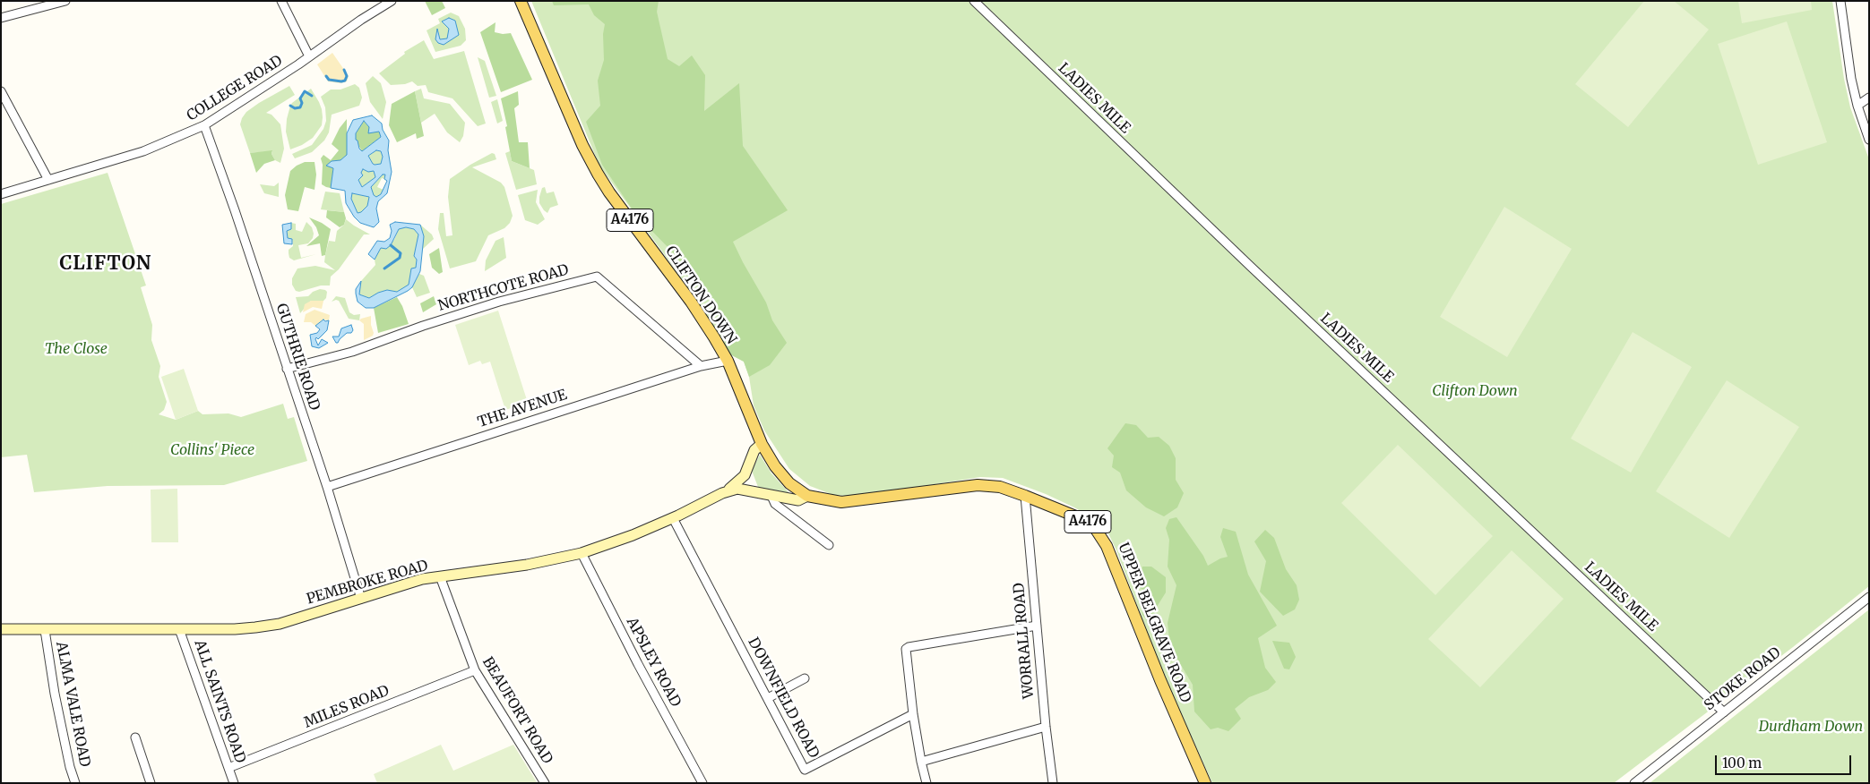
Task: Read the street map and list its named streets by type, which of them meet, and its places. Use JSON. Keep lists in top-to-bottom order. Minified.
{"streets":{"main road":["A4176","CLIFTON DOWN","PEMBROKE ROAD","UPPER BELGRAVE ROAD"],"street":["COLLEGE ROAD","LADIES MILE","NORTHCOTE ROAD","GUTHRIE ROAD","THE AVENUE","WORRALL ROAD","APSLEY ROAD","STOKE ROAD","DOWNFIELD ROAD","ALL SAINTS ROAD","ALMA VALE ROAD","MILES ROAD","BEAUFORT ROAD"]},"crossings":[["COLLEGE ROAD","GUTHRIE ROAD"],["LADIES MILE","STOKE ROAD"],["A4176","CLIFTON DOWN"],["A4176","PEMBROKE ROAD"],["A4176","UPPER BELGRAVE ROAD"],["NORTHCOTE ROAD","GUTHRIE ROAD"],["NORTHCOTE ROAD","THE AVENUE"],["CLIFTON DOWN","THE AVENUE"],["GUTHRIE ROAD","THE AVENUE"],["GUTHRIE ROAD","PEMBROKE ROAD"],["PEMBROKE ROAD","UPPER BELGRAVE ROAD"],["PEMBROKE ROAD","APSLEY ROAD"],["PEMBROKE ROAD","DOWNFIELD ROAD"],["PEMBROKE ROAD","ALL SAINTS ROAD"],["PEMBROKE ROAD","ALMA VALE ROAD"],["PEMBROKE ROAD","BEAUFORT ROAD"],["UPPER BELGRAVE ROAD","WORRALL ROAD"],["ALL SAINTS ROAD","MILES ROAD"],["MILES ROAD","BEAUFORT ROAD"]],"districts":["CLIFTON"],"parks":["The Close","Clifton Down","Collins' Piece","Durdham Down"],"scale_bar":"100 m"}
